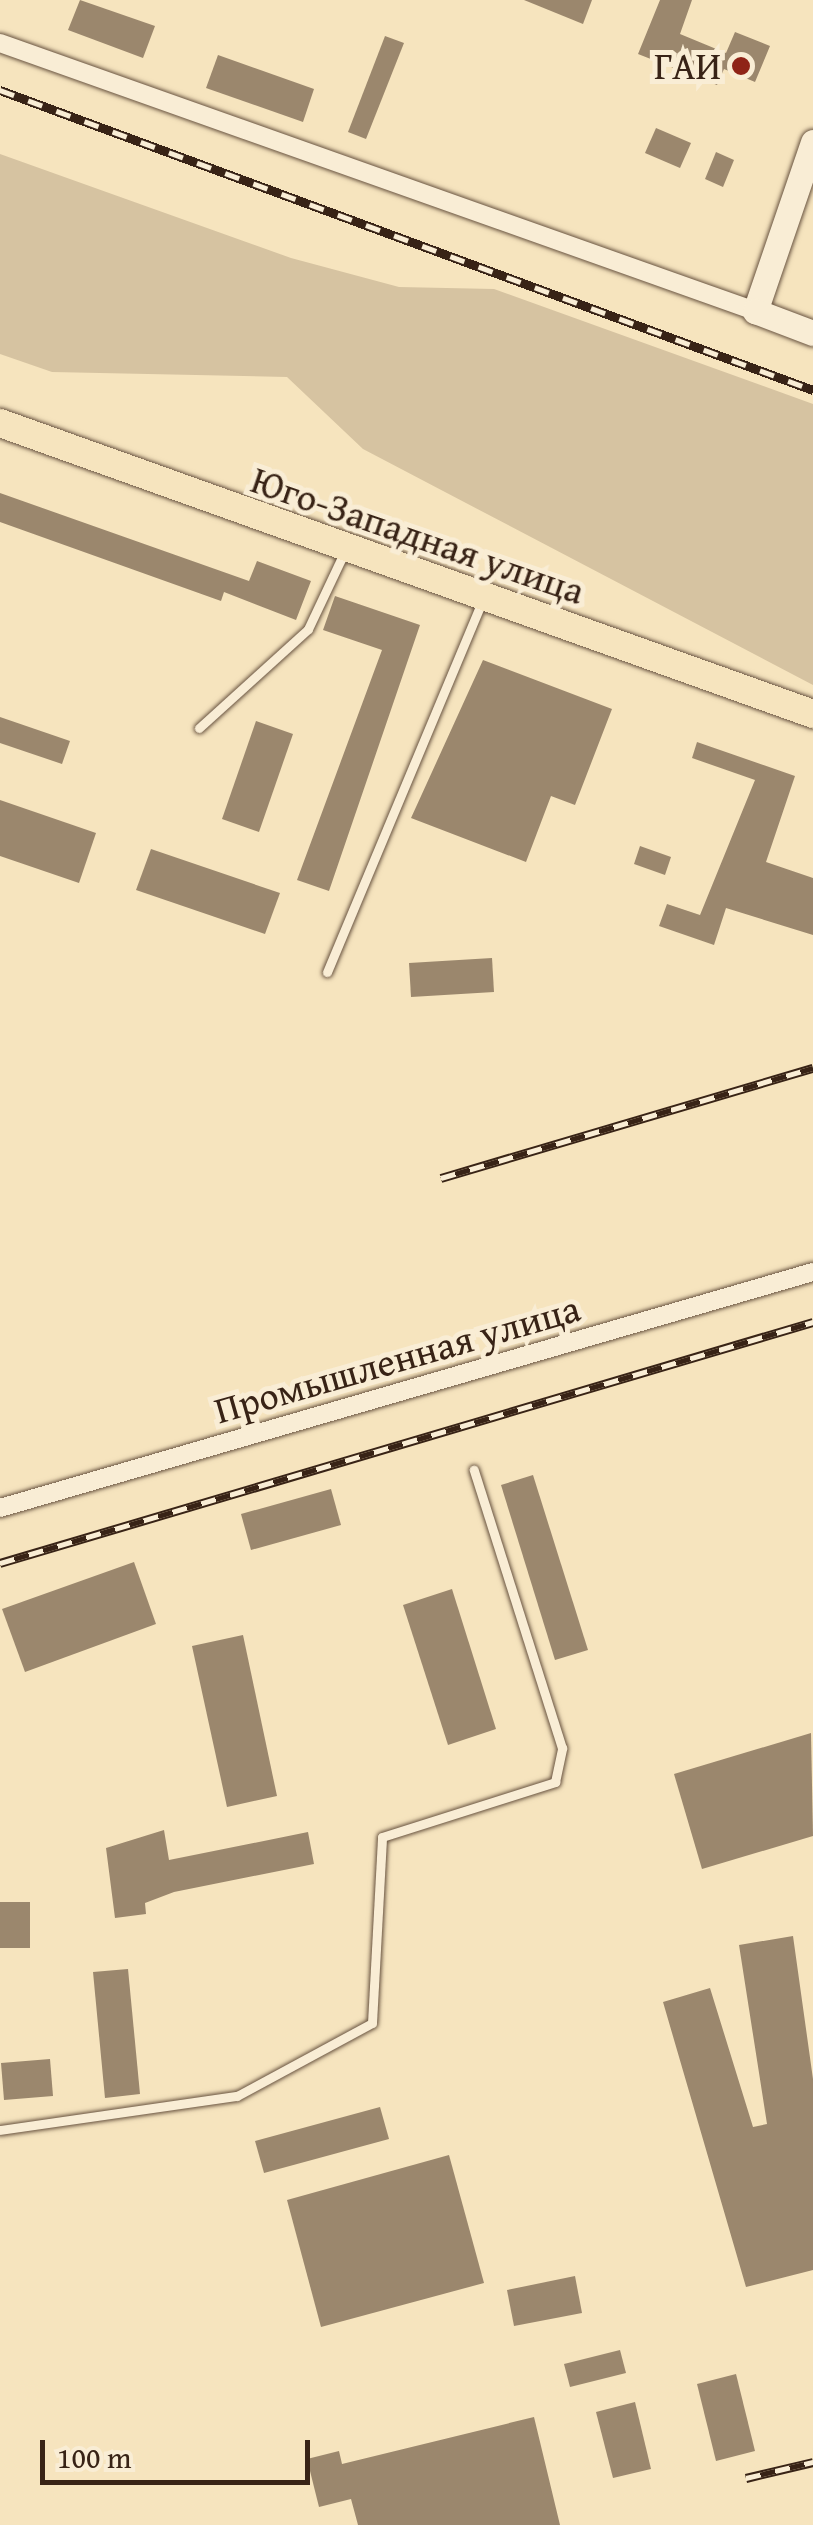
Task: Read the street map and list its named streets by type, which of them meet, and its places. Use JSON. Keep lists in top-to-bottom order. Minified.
{"streets":{"main road":["Юго-Западная улица"],"street":["Промышленная улица"]},"places":["ГАИ"],"scale_bar":"100 m"}
